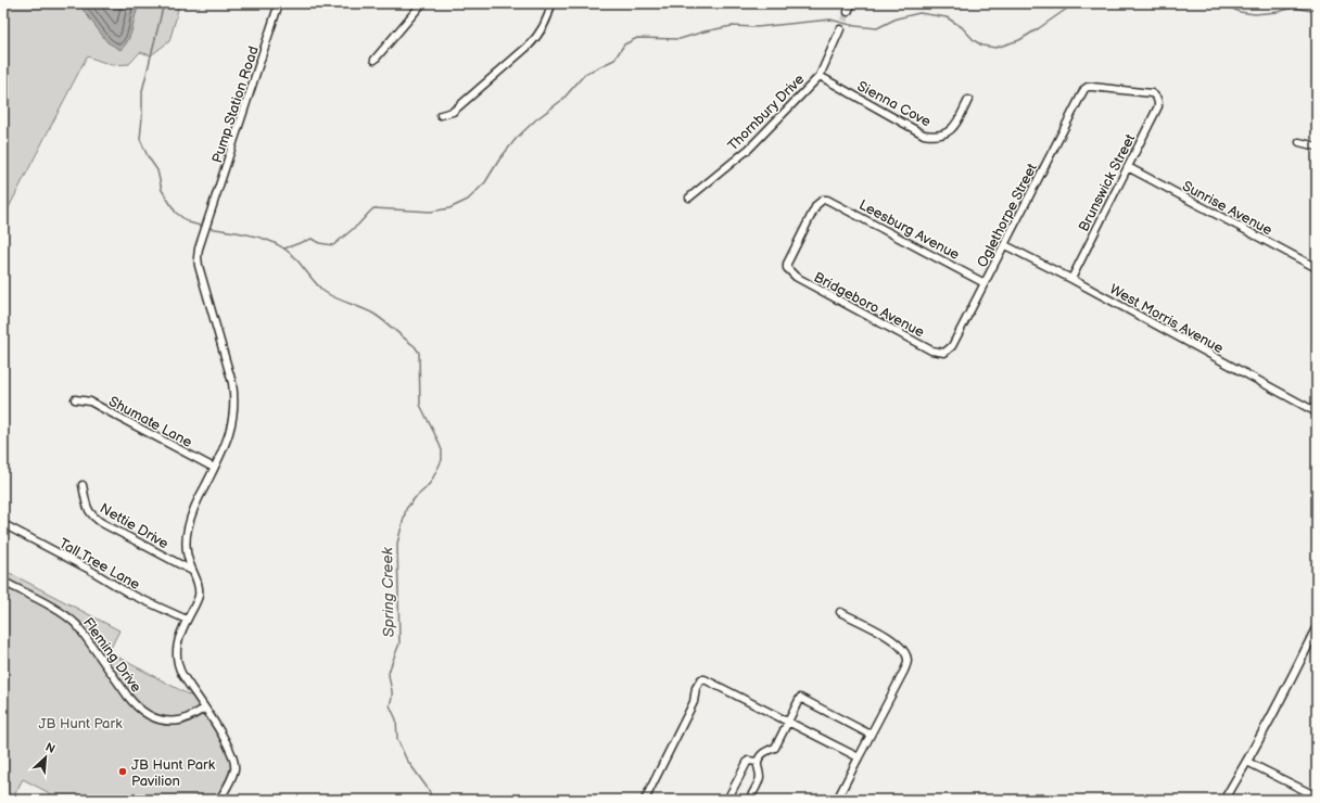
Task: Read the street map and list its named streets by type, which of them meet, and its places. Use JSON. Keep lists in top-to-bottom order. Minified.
{"streets":{"street":["Sienna Cove","Pump Station Road","Thornbury Drive","Brunswick Street","Sunrise Avenue","Oglethorpe Street","Leesburg Avenue","Bridgeboro Avenue","West Morris Avenue","Shumate Lane","Nettie Drive","Tall Tree Lane","Fleming Drive"]},"crossings":[["Sienna Cove","Thornbury Drive"],["Pump Station Road","Shumate Lane"],["Pump Station Road","Nettie Drive"],["Pump Station Road","Tall Tree Lane"],["Pump Station Road","Fleming Drive"],["Brunswick Street","Sunrise Avenue"],["Brunswick Street","Oglethorpe Street"],["Brunswick Street","West Morris Avenue"],["Oglethorpe Street","Leesburg Avenue"],["Oglethorpe Street","Bridgeboro Avenue"],["Oglethorpe Street","West Morris Avenue"],["Leesburg Avenue","Bridgeboro Avenue"]],"water":["Spring Creek"],"parks":["JB Hunt Park"],"places":["JB Hunt Park Pavilion"],"north":"top right"}
